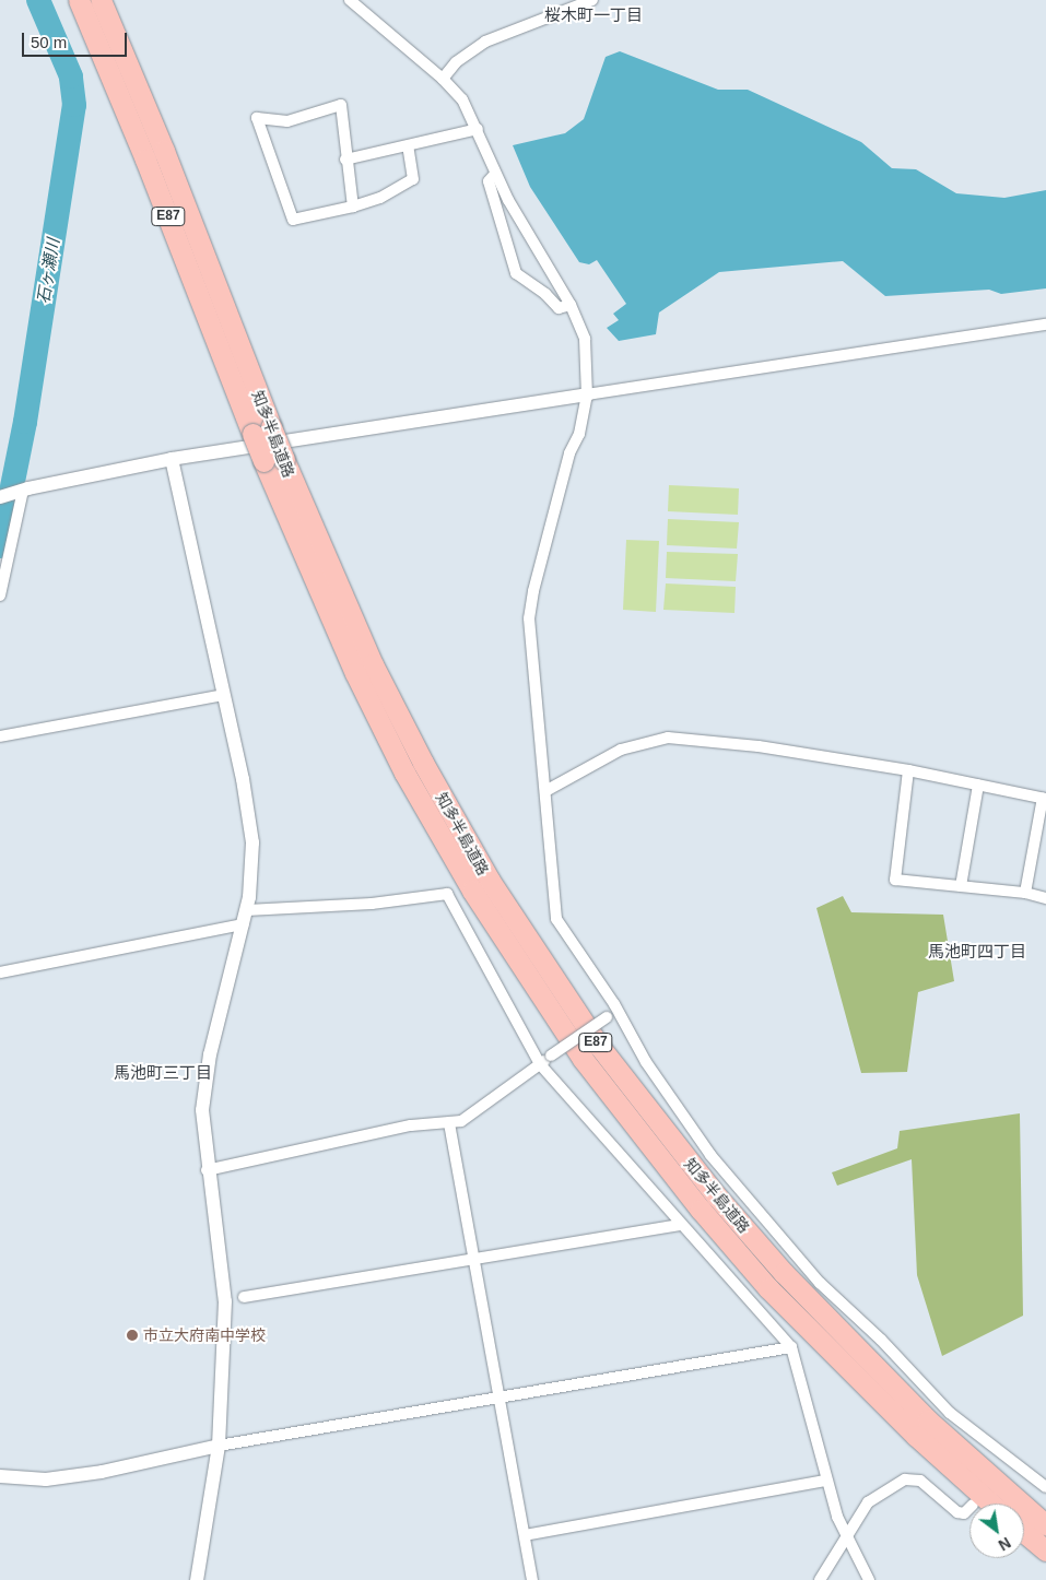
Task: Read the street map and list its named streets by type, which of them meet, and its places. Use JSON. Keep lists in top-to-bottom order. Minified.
{"streets":{"highway":["E87","知多半島道路"]},"districts":["桜木町一丁目","馬池町四丁目","馬池町三丁目"],"water":["石ヶ瀬川"],"places":["市立大府南中学校"],"scale_bar":"50 m","north":"bottom right"}
